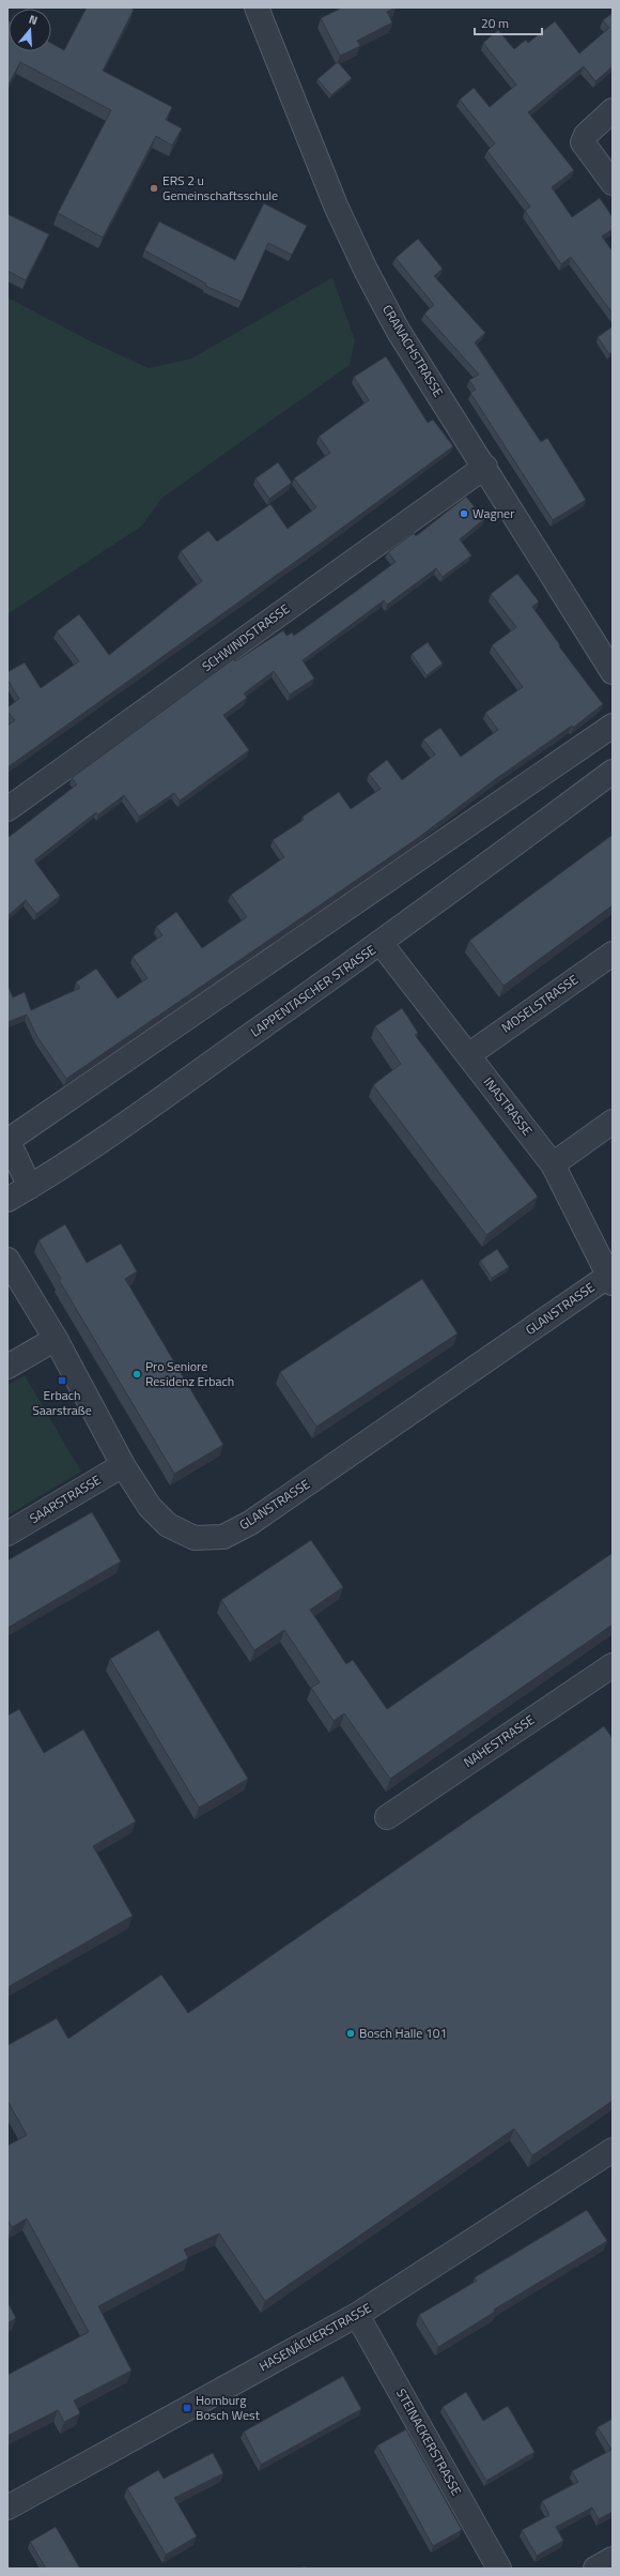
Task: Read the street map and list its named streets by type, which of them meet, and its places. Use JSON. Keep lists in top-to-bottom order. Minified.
{"streets":{"street":["CRANACHSTRASSE","SCHWINDSTRASSE","LAPPENTASCHER STRASSE","MOSELSTRASSE","INASTRASSE","GLANSTRASSE","SAARSTRASSE","NAHESTRASSE","HASENÄCKERSTRASSE","STEINACKERSTRASSE"]},"crossings":[["CRANACHSTRASSE","SCHWINDSTRASSE"],["LAPPENTASCHER STRASSE","INASTRASSE"],["MOSELSTRASSE","INASTRASSE"],["INASTRASSE","GLANSTRASSE"],["GLANSTRASSE","SAARSTRASSE"],["HASENÄCKERSTRASSE","STEINACKERSTRASSE"]],"places":{"other":["ERS 2 u Gemeinschaftsschule","Wagner","Pro Seniore Residenz Erbach","Bosch Halle 101"],"transit":["Erbach Saarstraße","Homburg Bosch West"]},"scale_bar":"20 m","north":"top"}
